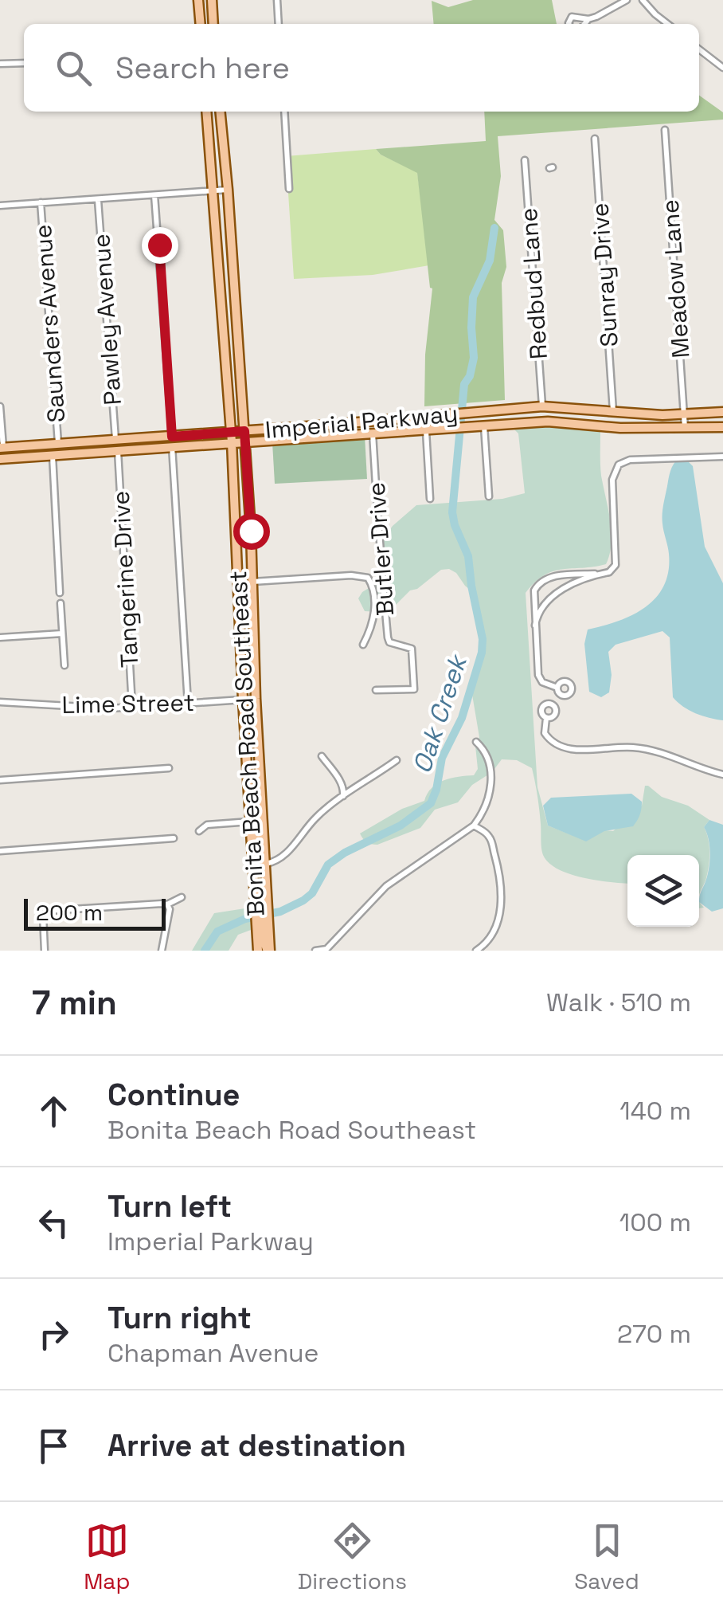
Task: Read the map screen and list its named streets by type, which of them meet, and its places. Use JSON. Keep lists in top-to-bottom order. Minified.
{"streets":{"main road":["Imperial Parkway","Bonita Beach Road Southeast"],"street":["Sunray Drive","Meadow Lane","Redbud Lane","Pawley Avenue","Saunders Avenue","Butler Drive","Tangerine Drive","Lime Street"]},"crossings":[["Sunray Drive","Imperial Parkway"],["Meadow Lane","Imperial Parkway"],["Redbud Lane","Imperial Parkway"],["Pawley Avenue","Imperial Parkway"],["Saunders Avenue","Imperial Parkway"],["Imperial Parkway","Butler Drive"],["Imperial Parkway","Tangerine Drive"],["Imperial Parkway","Bonita Beach Road Southeast"],["Tangerine Drive","Lime Street"],["Lime Street","Bonita Beach Road Southeast"]],"water":["Oak Creek"],"scale_bar":"200 m","page":{"search":"Search here","scale":"200 m","heading":["7 min","Walk · 510 m"],"list":[["Continue","Bonita Beach Road Southeast","140 m"],["Turn left","Imperial Parkway","100 m"],["Turn right","Chapman Avenue","270 m"],"Arrive at destination"],"nav":["Map","Directions","Saved"]}}
